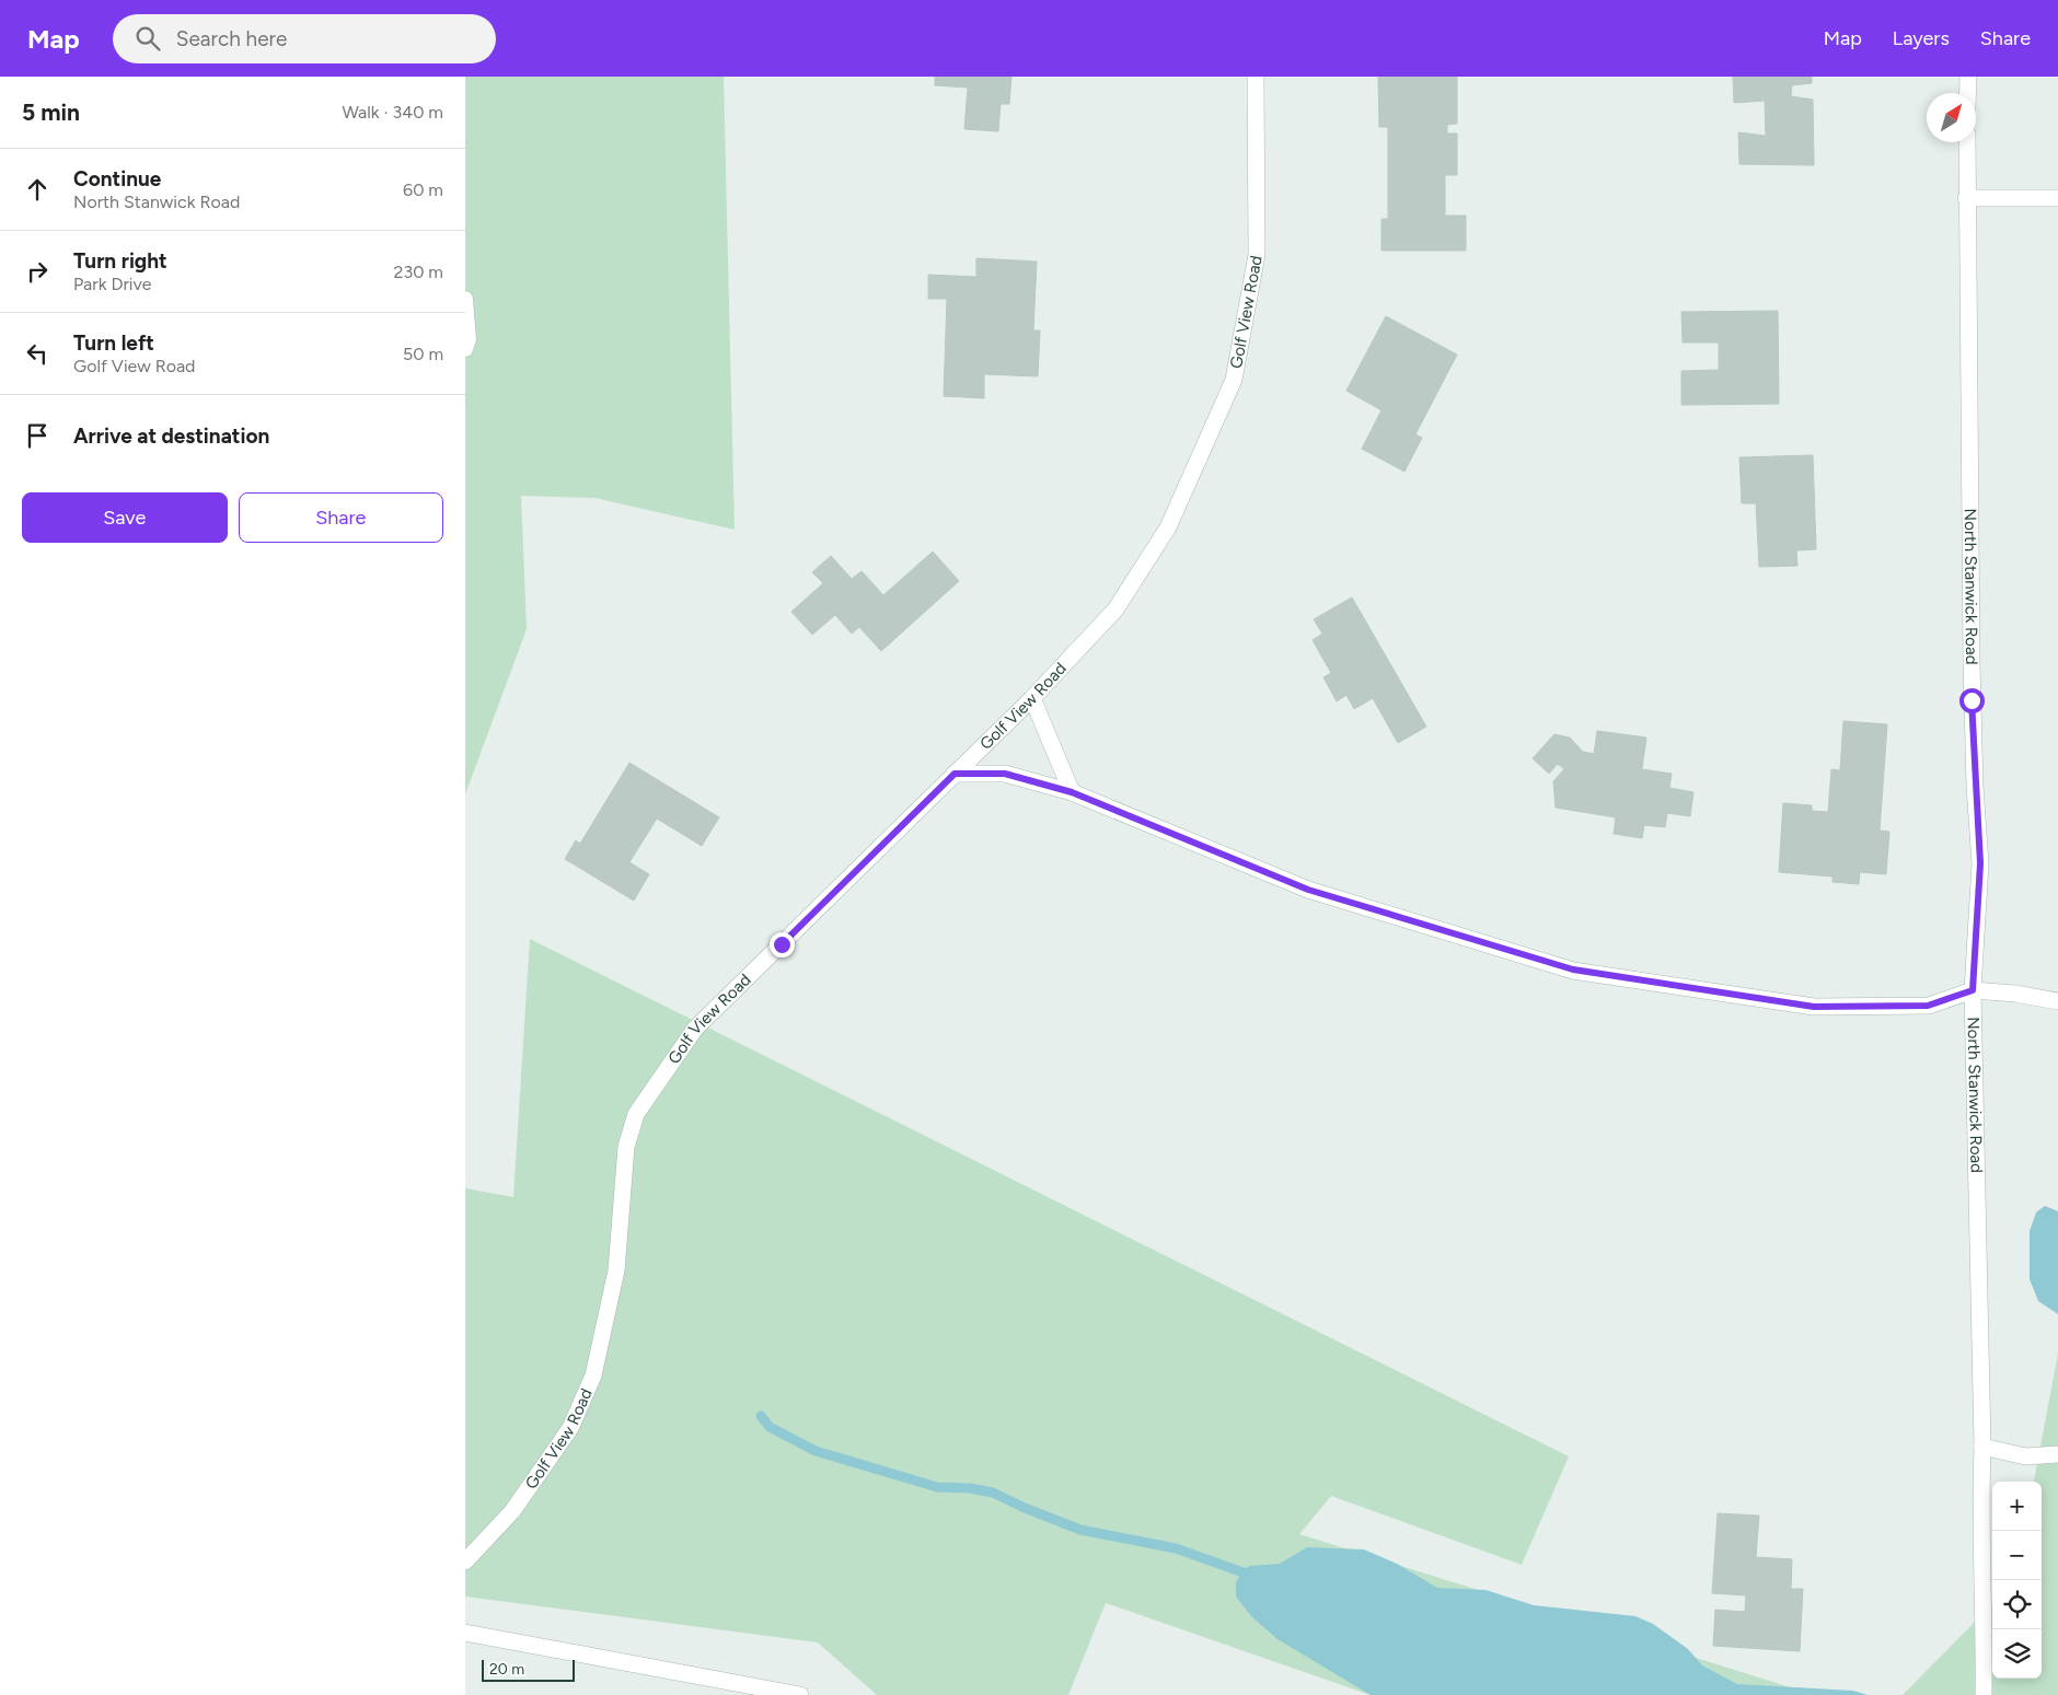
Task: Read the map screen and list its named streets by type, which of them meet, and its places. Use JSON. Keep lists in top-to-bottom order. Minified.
{"streets":{"street":["Golf View Road","North Stanwick Road"]},"scale_bar":"20 m","north":"top right","page":{"header":"Map","search":"Search here","nav":["Map","Layers","Share"],"heading":["5 min","Walk · 340 m"],"list":[["Continue","North Stanwick Road","60 m"],["Turn right","Park Drive","230 m"],["Turn left","Golf View Road","50 m"],"Arrive at destination"],"buttons":["Save","Share"],"map_buttons":["+","−"],"scale":"20 m"}}
